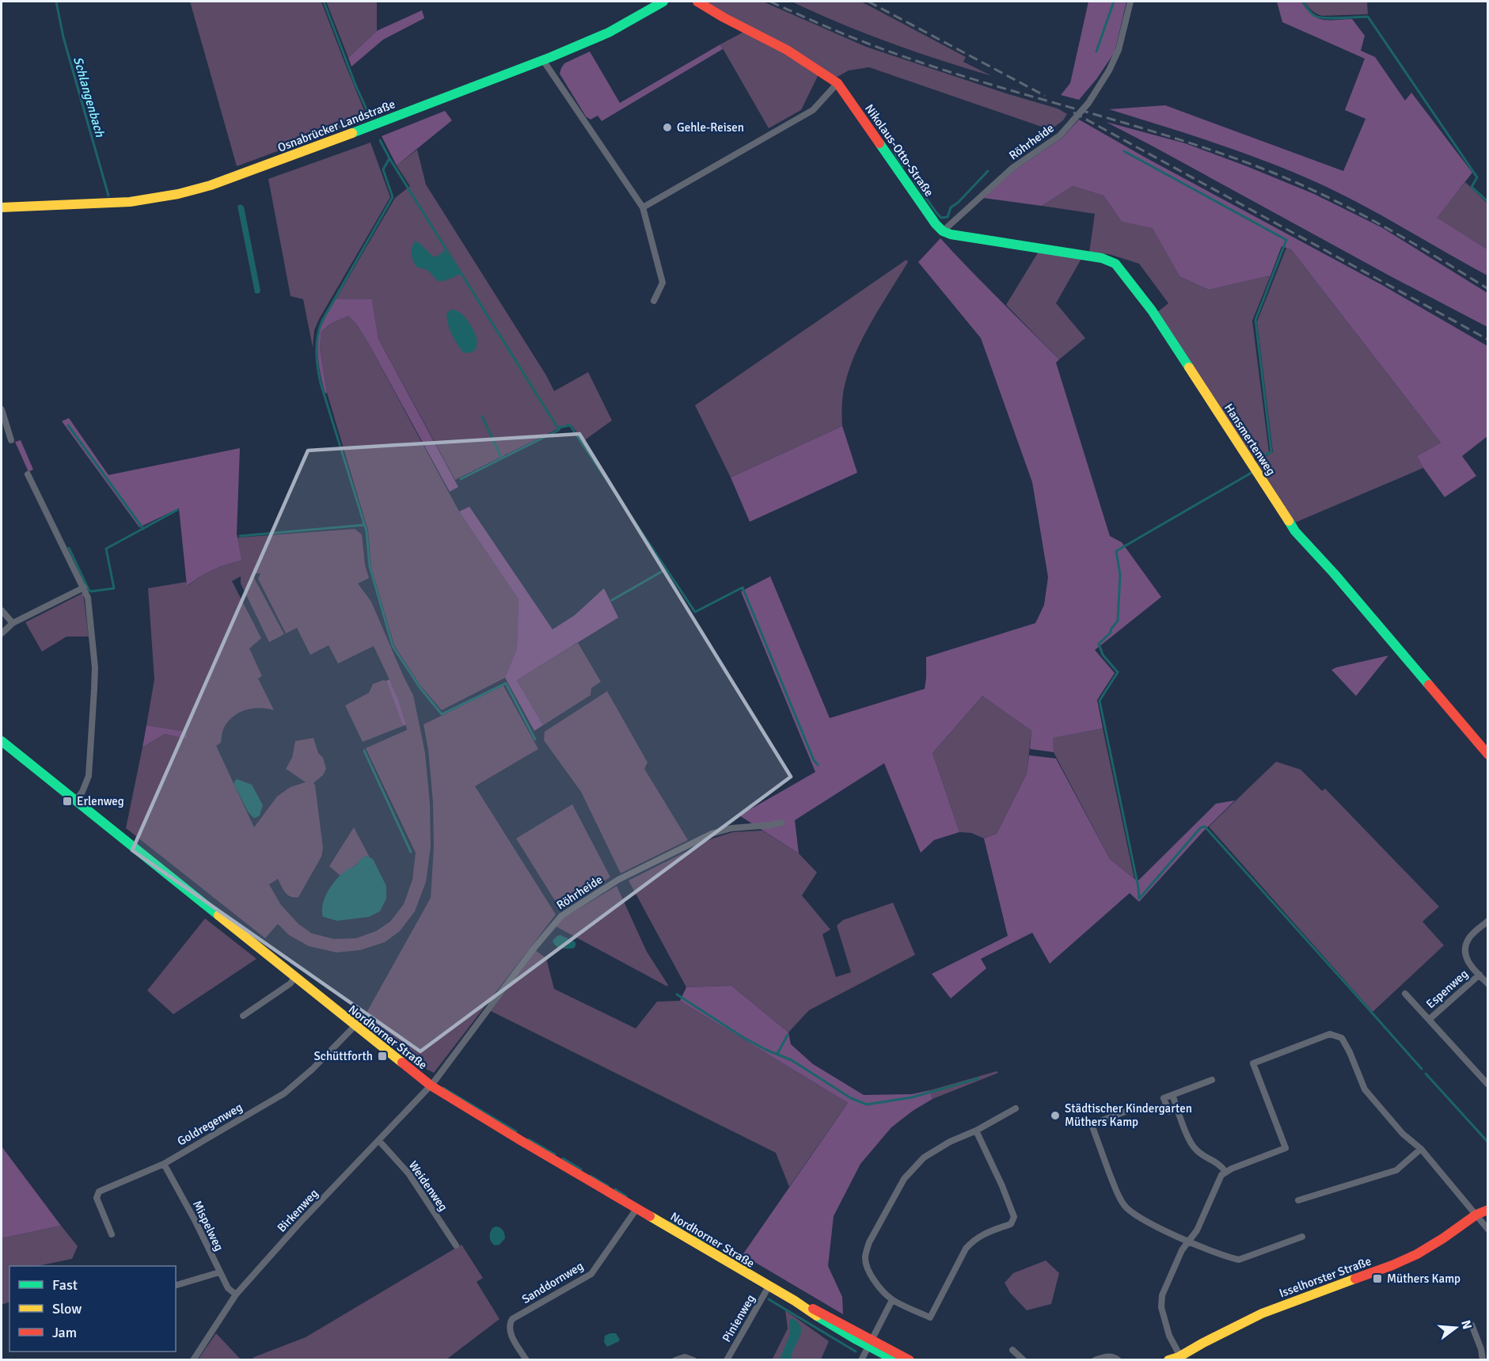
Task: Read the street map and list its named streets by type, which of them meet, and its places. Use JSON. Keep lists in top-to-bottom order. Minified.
{"streets":{"street":["Osnabrücker Landstraße","Röhrheide","Nikolaus-Otto-Straße","Hansmertenweg","Espenweg","Nordhorner Straße","Goldregenweg","Weidenweg","Birkenweg","Mispelweg","Isselhorster Straße","Sanddornweg","Pinienweg"]},"crossings":[["Röhrheide","Nikolaus-Otto-Straße"],["Röhrheide","Hansmertenweg"],["Röhrheide","Nordhorner Straße"],["Röhrheide","Birkenweg"],["Nikolaus-Otto-Straße","Hansmertenweg"],["Nordhorner Straße","Goldregenweg"],["Nordhorner Straße","Birkenweg"],["Nordhorner Straße","Sanddornweg"],["Nordhorner Straße","Pinienweg"],["Goldregenweg","Mispelweg"],["Weidenweg","Birkenweg"],["Birkenweg","Mispelweg"]],"water":["Schlangenbach"],"places":{"other":["Gehle-Reisen","Städtischer Kindergarten Müthers Kamp"],"transit":["Erlenweg","Schüttforth","Müthers Kamp"]},"legend":["Fast","Slow","Jam"],"north":"right"}
